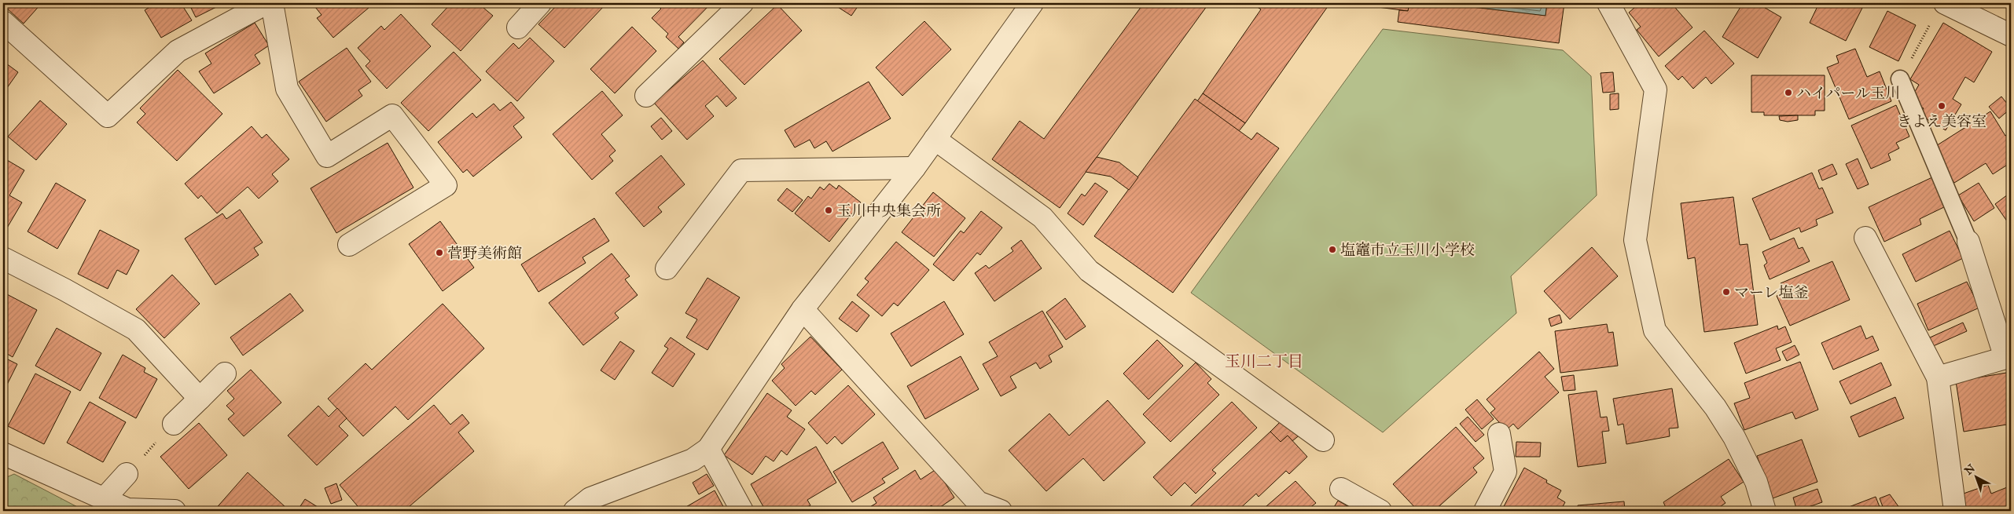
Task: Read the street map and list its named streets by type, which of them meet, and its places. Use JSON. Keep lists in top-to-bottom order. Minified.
{"districts":["玉川二丁目"],"places":["ハイパール玉川","きよえ美容室","玉川中央集会所","塩竈市立玉川小学校","菅野美術館","マーレ塩釜"],"north":"top left"}
